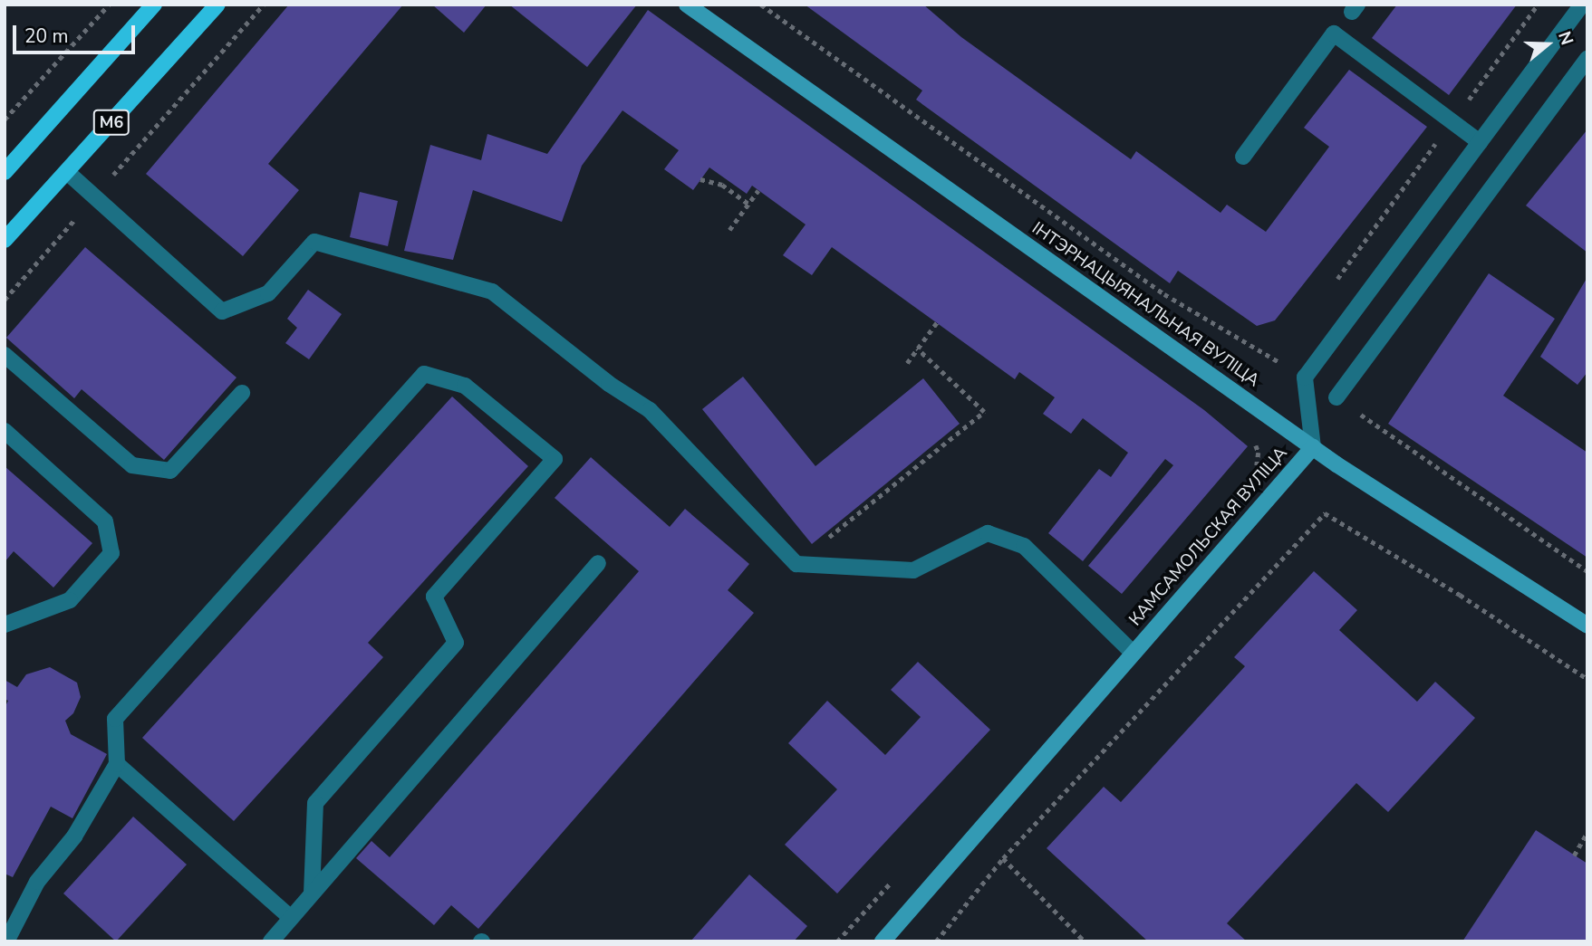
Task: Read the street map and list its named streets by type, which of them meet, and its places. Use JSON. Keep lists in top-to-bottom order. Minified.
{"streets":{"main road":["М6","ІНТЭРНАЦЫЯНАЛЬНАЯ ВУЛІЦА","КАМСАМОЛЬСКАЯ ВУЛІЦА"]},"crossings":[["ІНТЭРНАЦЫЯНАЛЬНАЯ ВУЛІЦА","КАМСАМОЛЬСКАЯ ВУЛІЦА"]],"scale_bar":"20 m","north":"right"}
